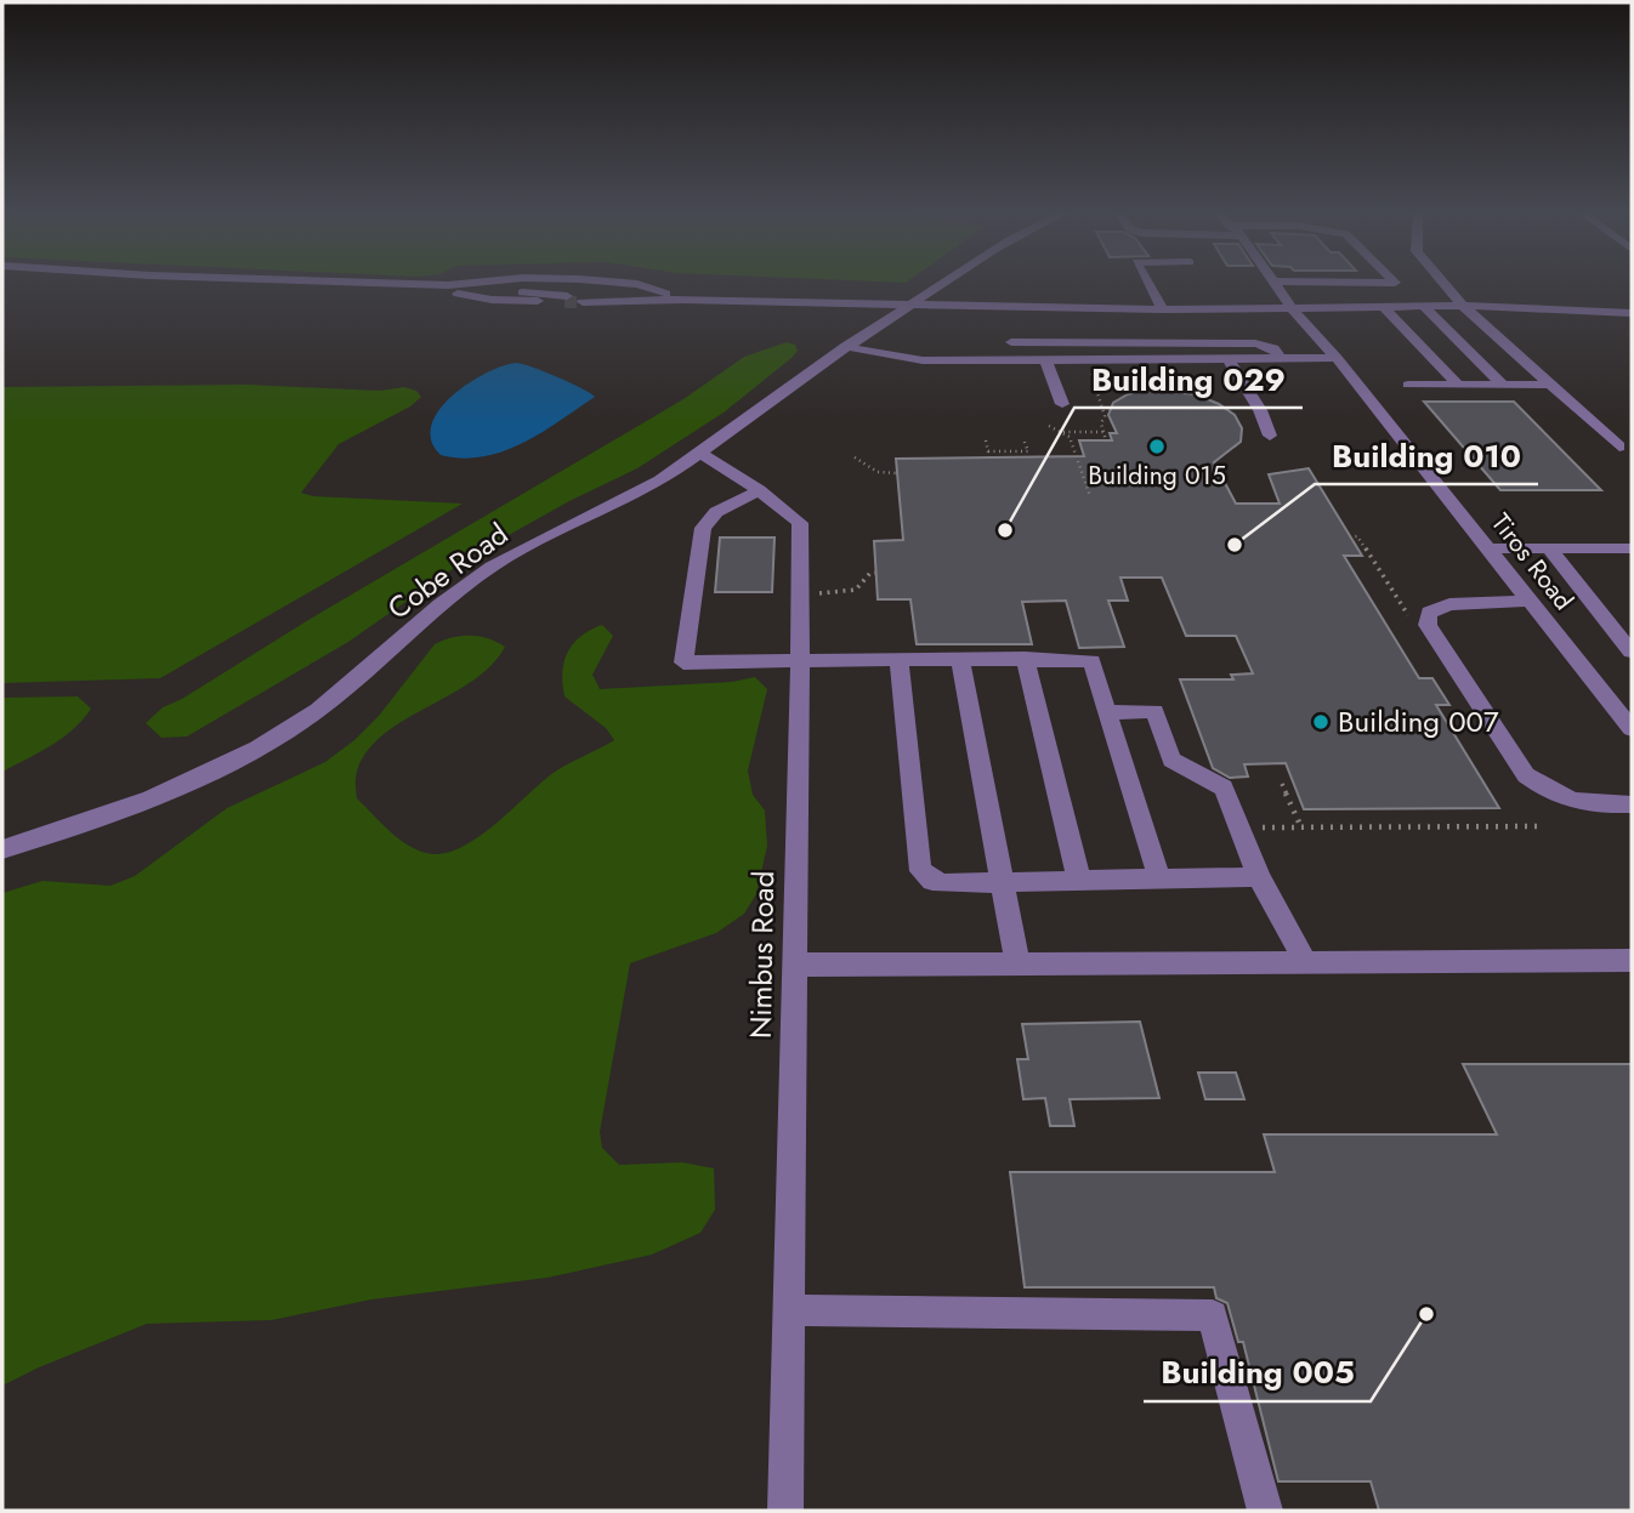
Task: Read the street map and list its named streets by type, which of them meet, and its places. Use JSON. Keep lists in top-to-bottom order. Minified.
{"streets":{"street":["Tiros Road","Cobe Road","Nimbus Road"]},"crossings":[["Cobe Road","Nimbus Road"]],"places":["Building 015","Building 029","Building 010","Building 007","Building 005"]}
